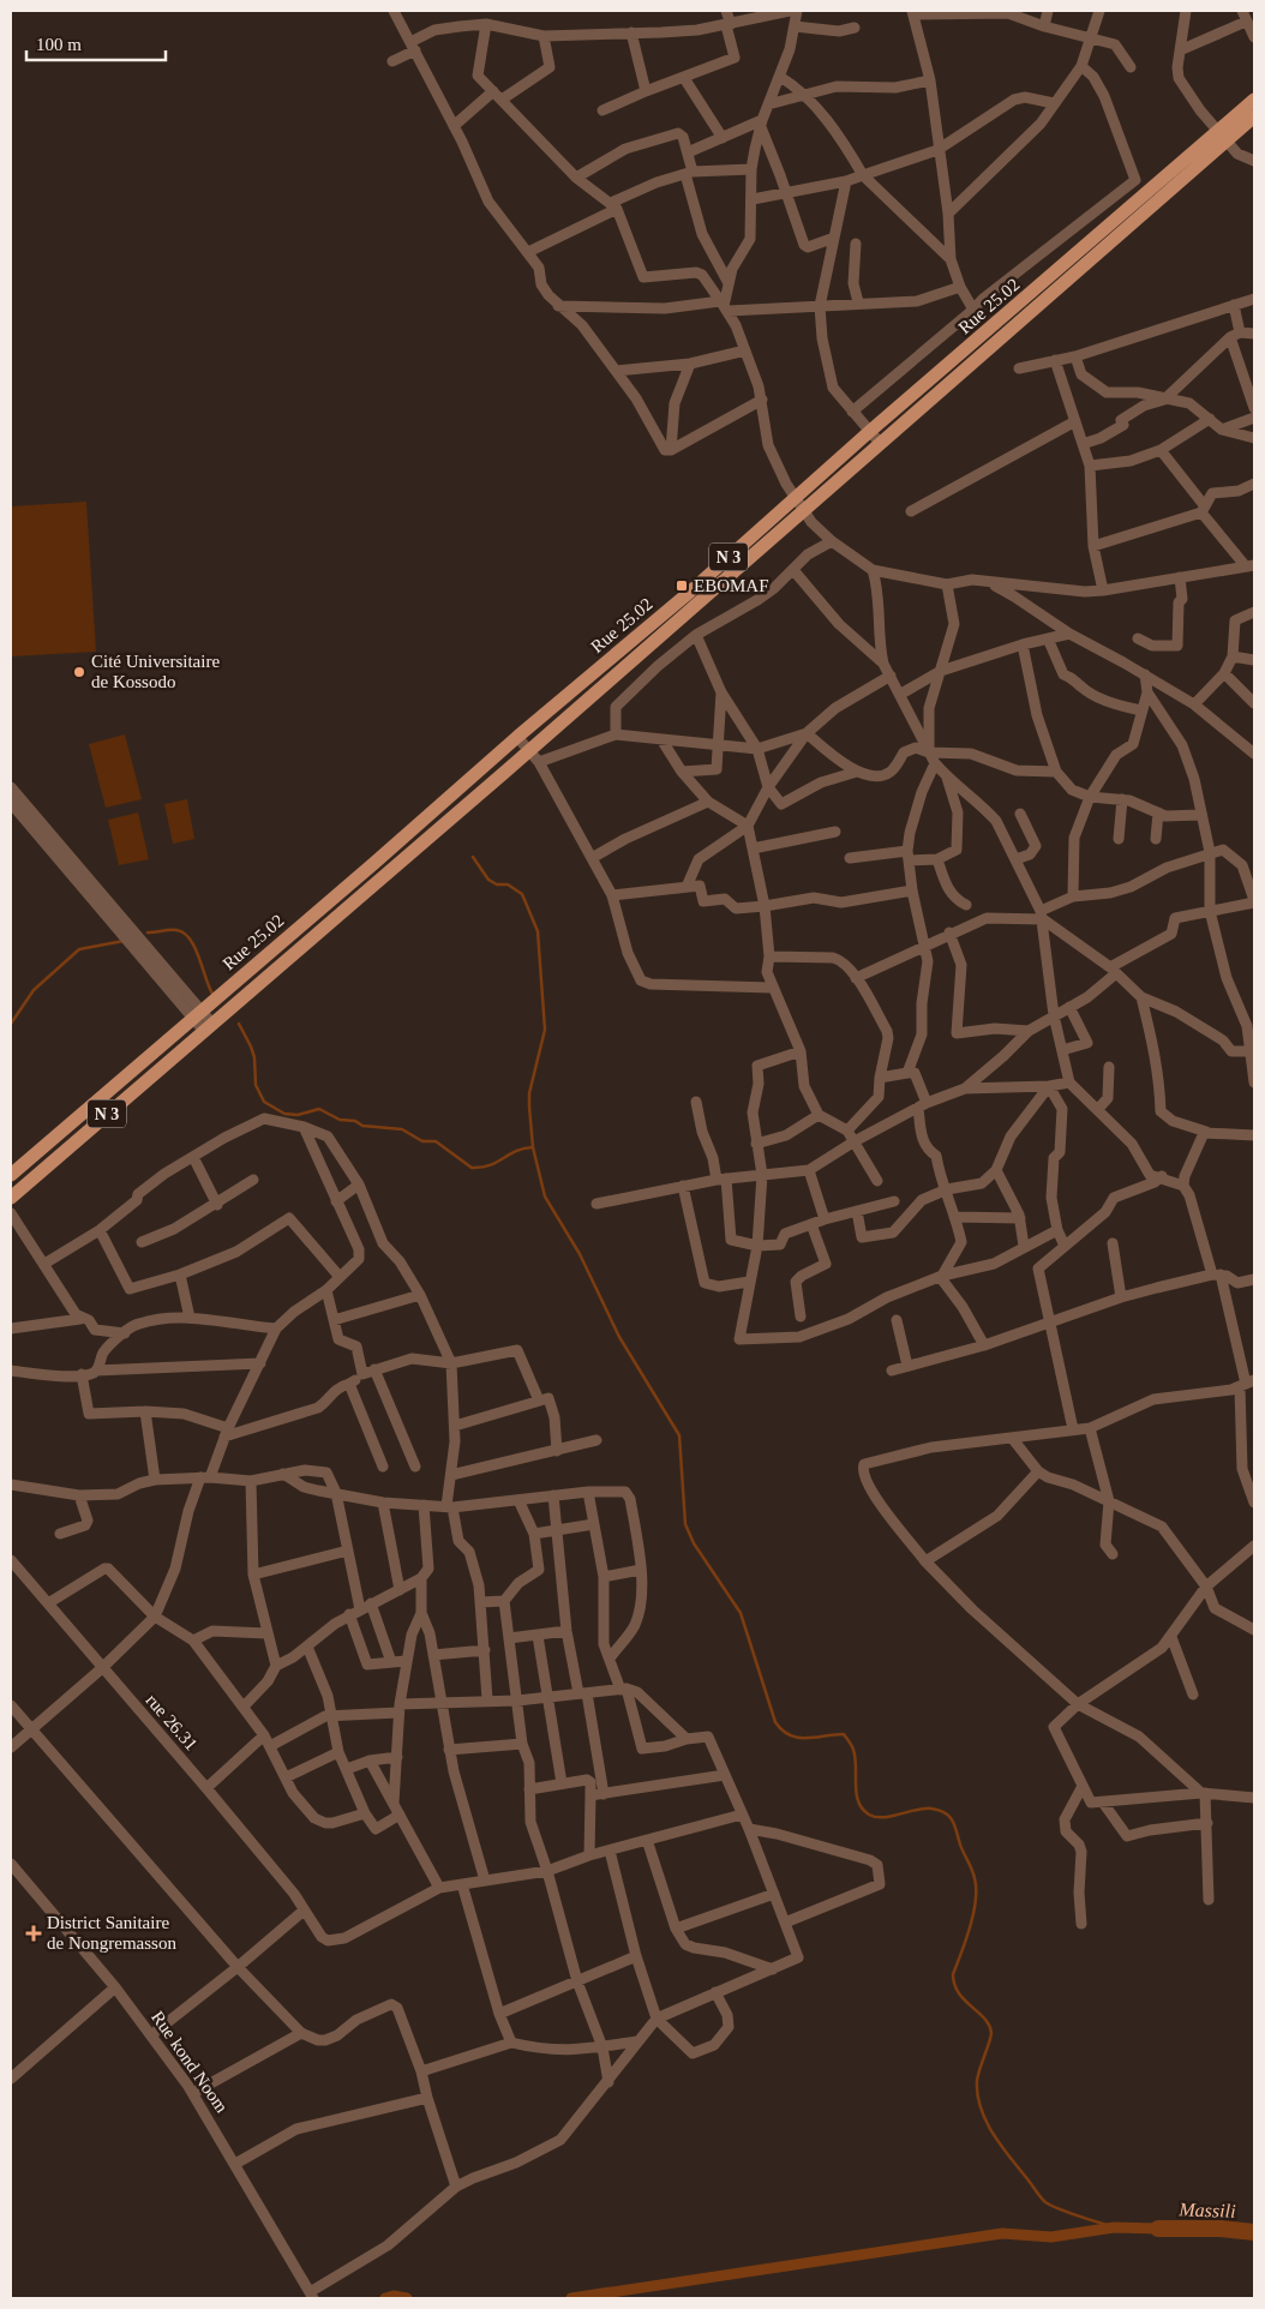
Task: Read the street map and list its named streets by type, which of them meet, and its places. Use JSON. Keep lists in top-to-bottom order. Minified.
{"streets":{"main road":["Rue 25.02","N 3"],"street":["rue 26.31","Rue kond Noom"]},"crossings":[["Rue 25.02","N 3"]],"water":["Massili"],"places":{"transit":["EBOMAF"],"other":["Cité Universitaire de Kossodo"],"health":["District Sanitaire de Nongremasson"]},"scale_bar":"100 m"}
